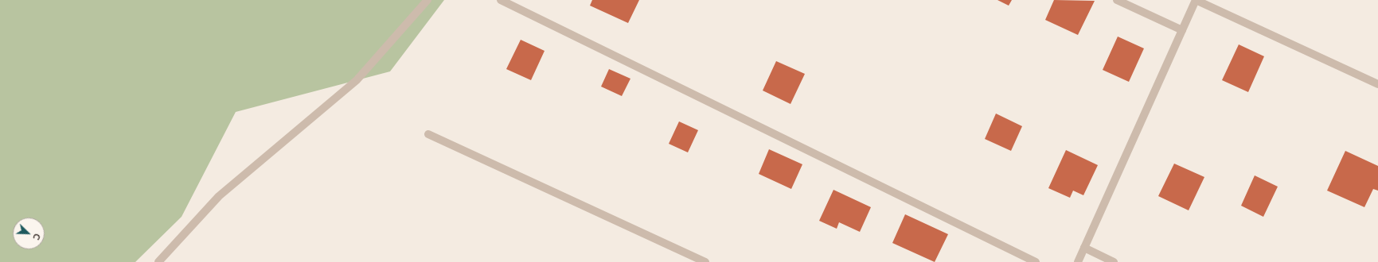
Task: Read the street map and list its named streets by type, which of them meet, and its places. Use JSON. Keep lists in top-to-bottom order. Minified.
{"north":"bottom right"}
